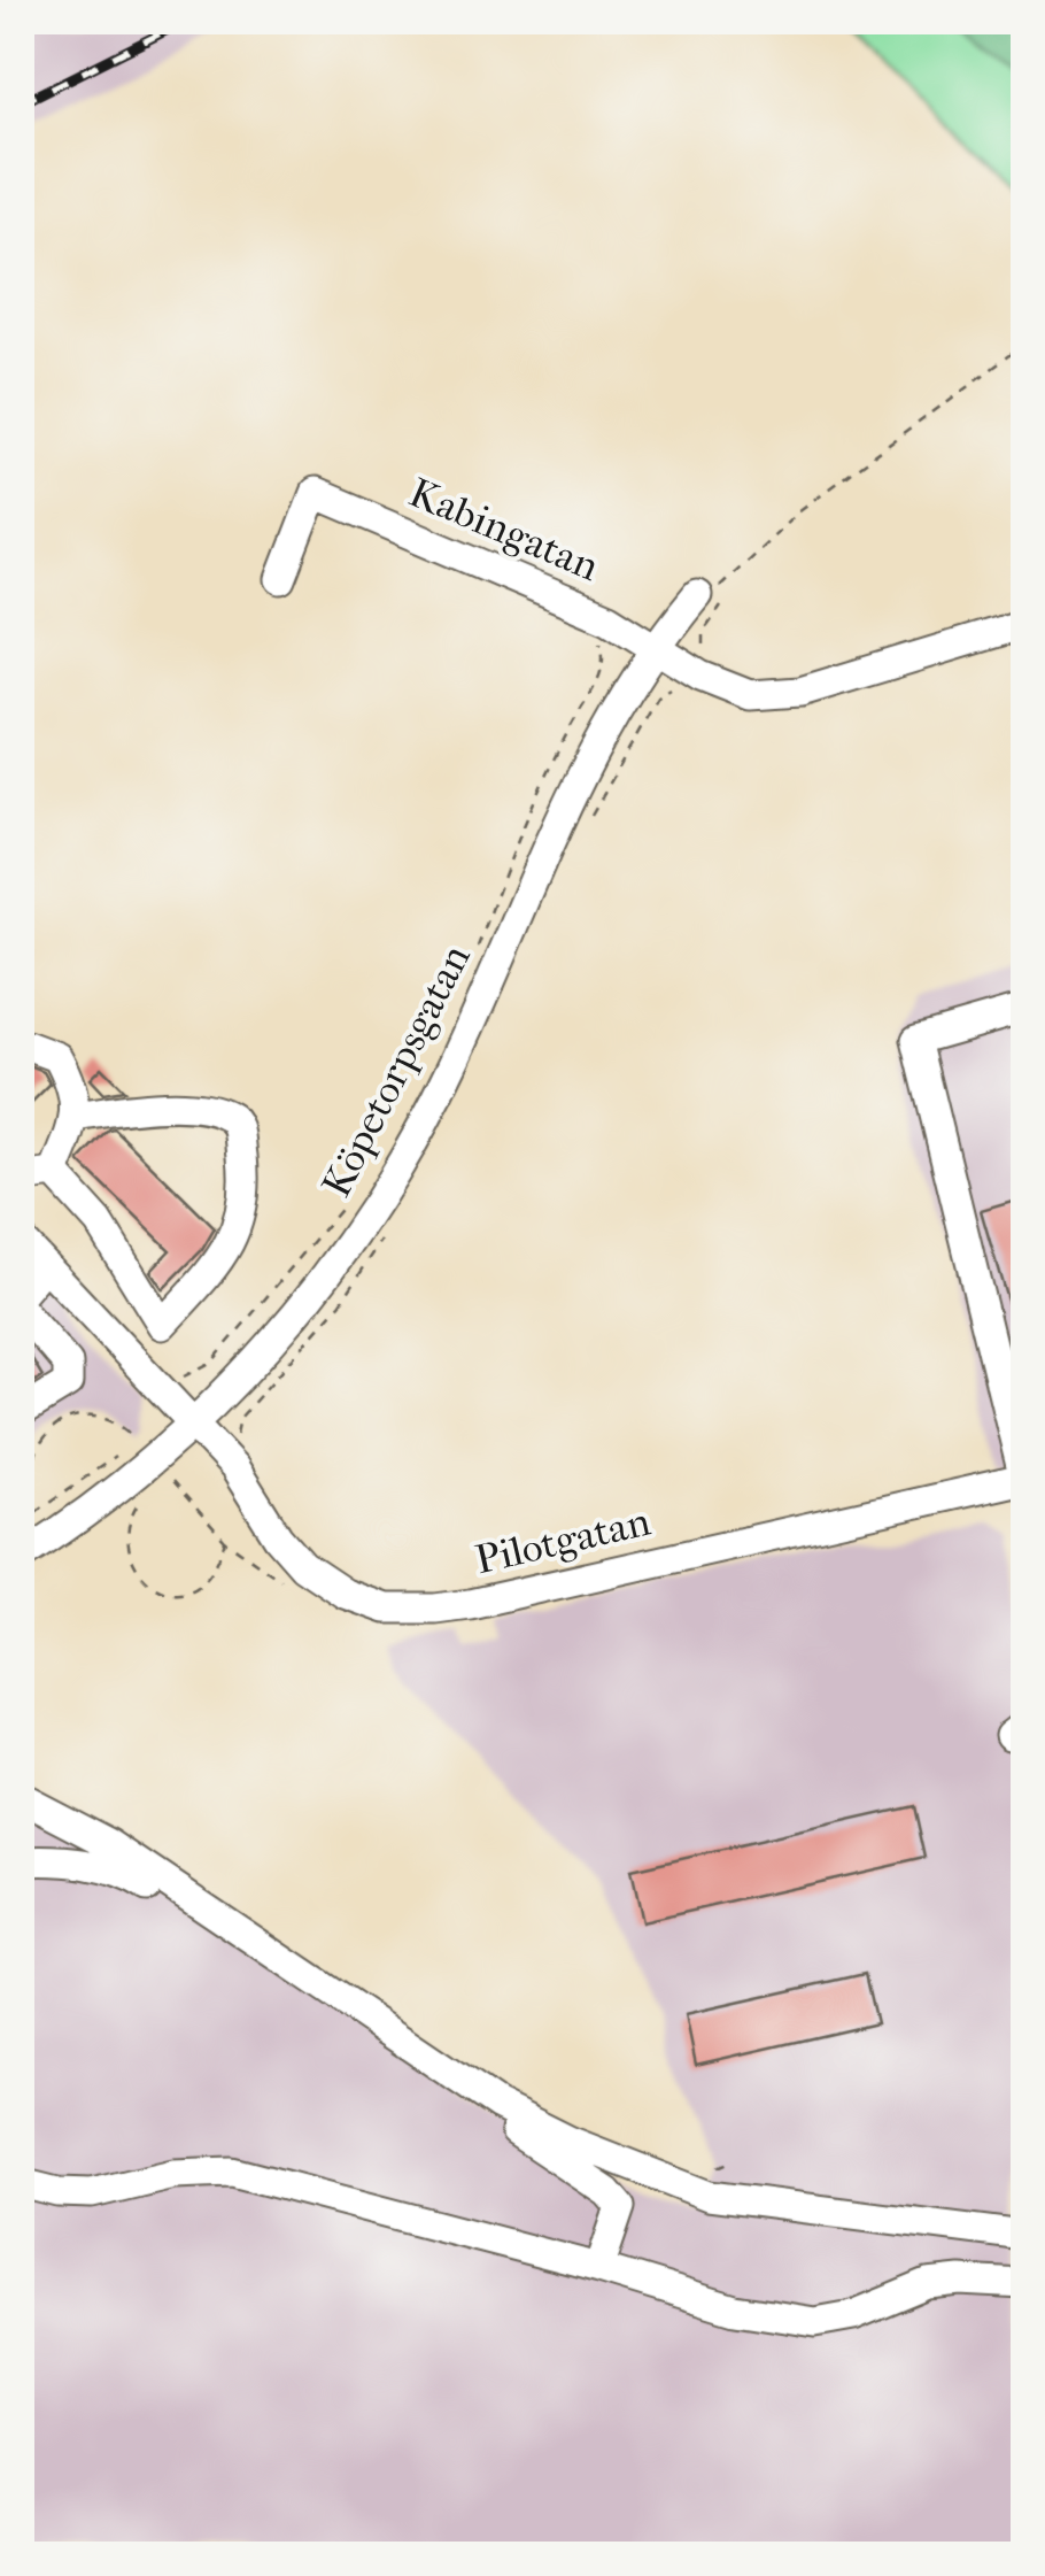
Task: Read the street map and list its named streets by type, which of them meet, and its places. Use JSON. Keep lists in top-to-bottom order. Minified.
{"streets":{"street":["Kabingatan","Köpetorpsgatan","Pilotgatan"]},"crossings":[["Kabingatan","Köpetorpsgatan"],["Köpetorpsgatan","Pilotgatan"]]}
